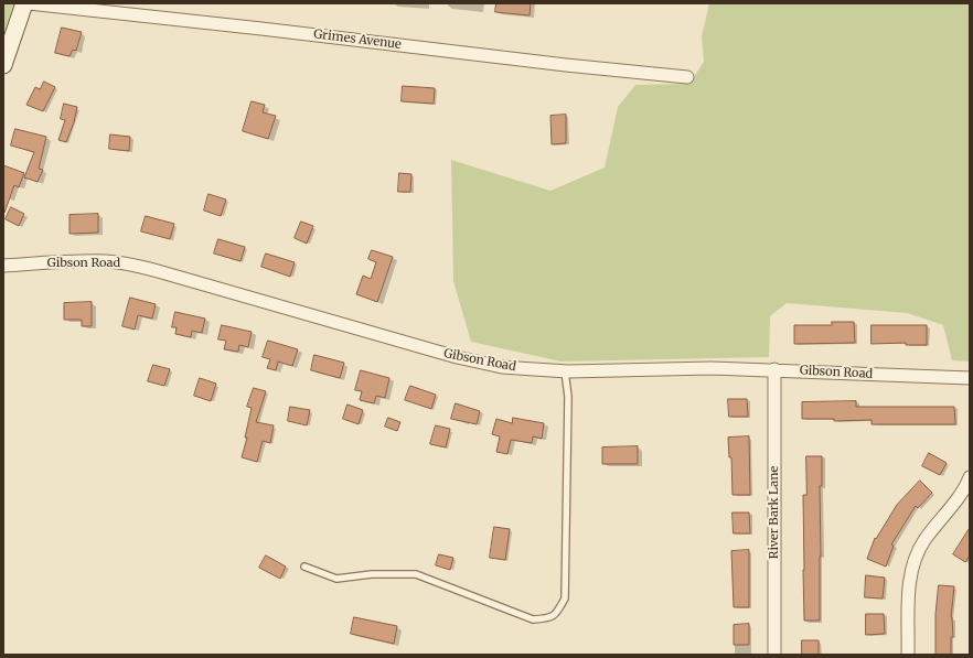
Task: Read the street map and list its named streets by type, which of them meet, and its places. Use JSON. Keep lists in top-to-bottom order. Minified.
{"streets":{"street":["Grimes Avenue","Gibson Road","River Bark Lane"]},"crossings":[["Gibson Road","River Bark Lane"]]}
